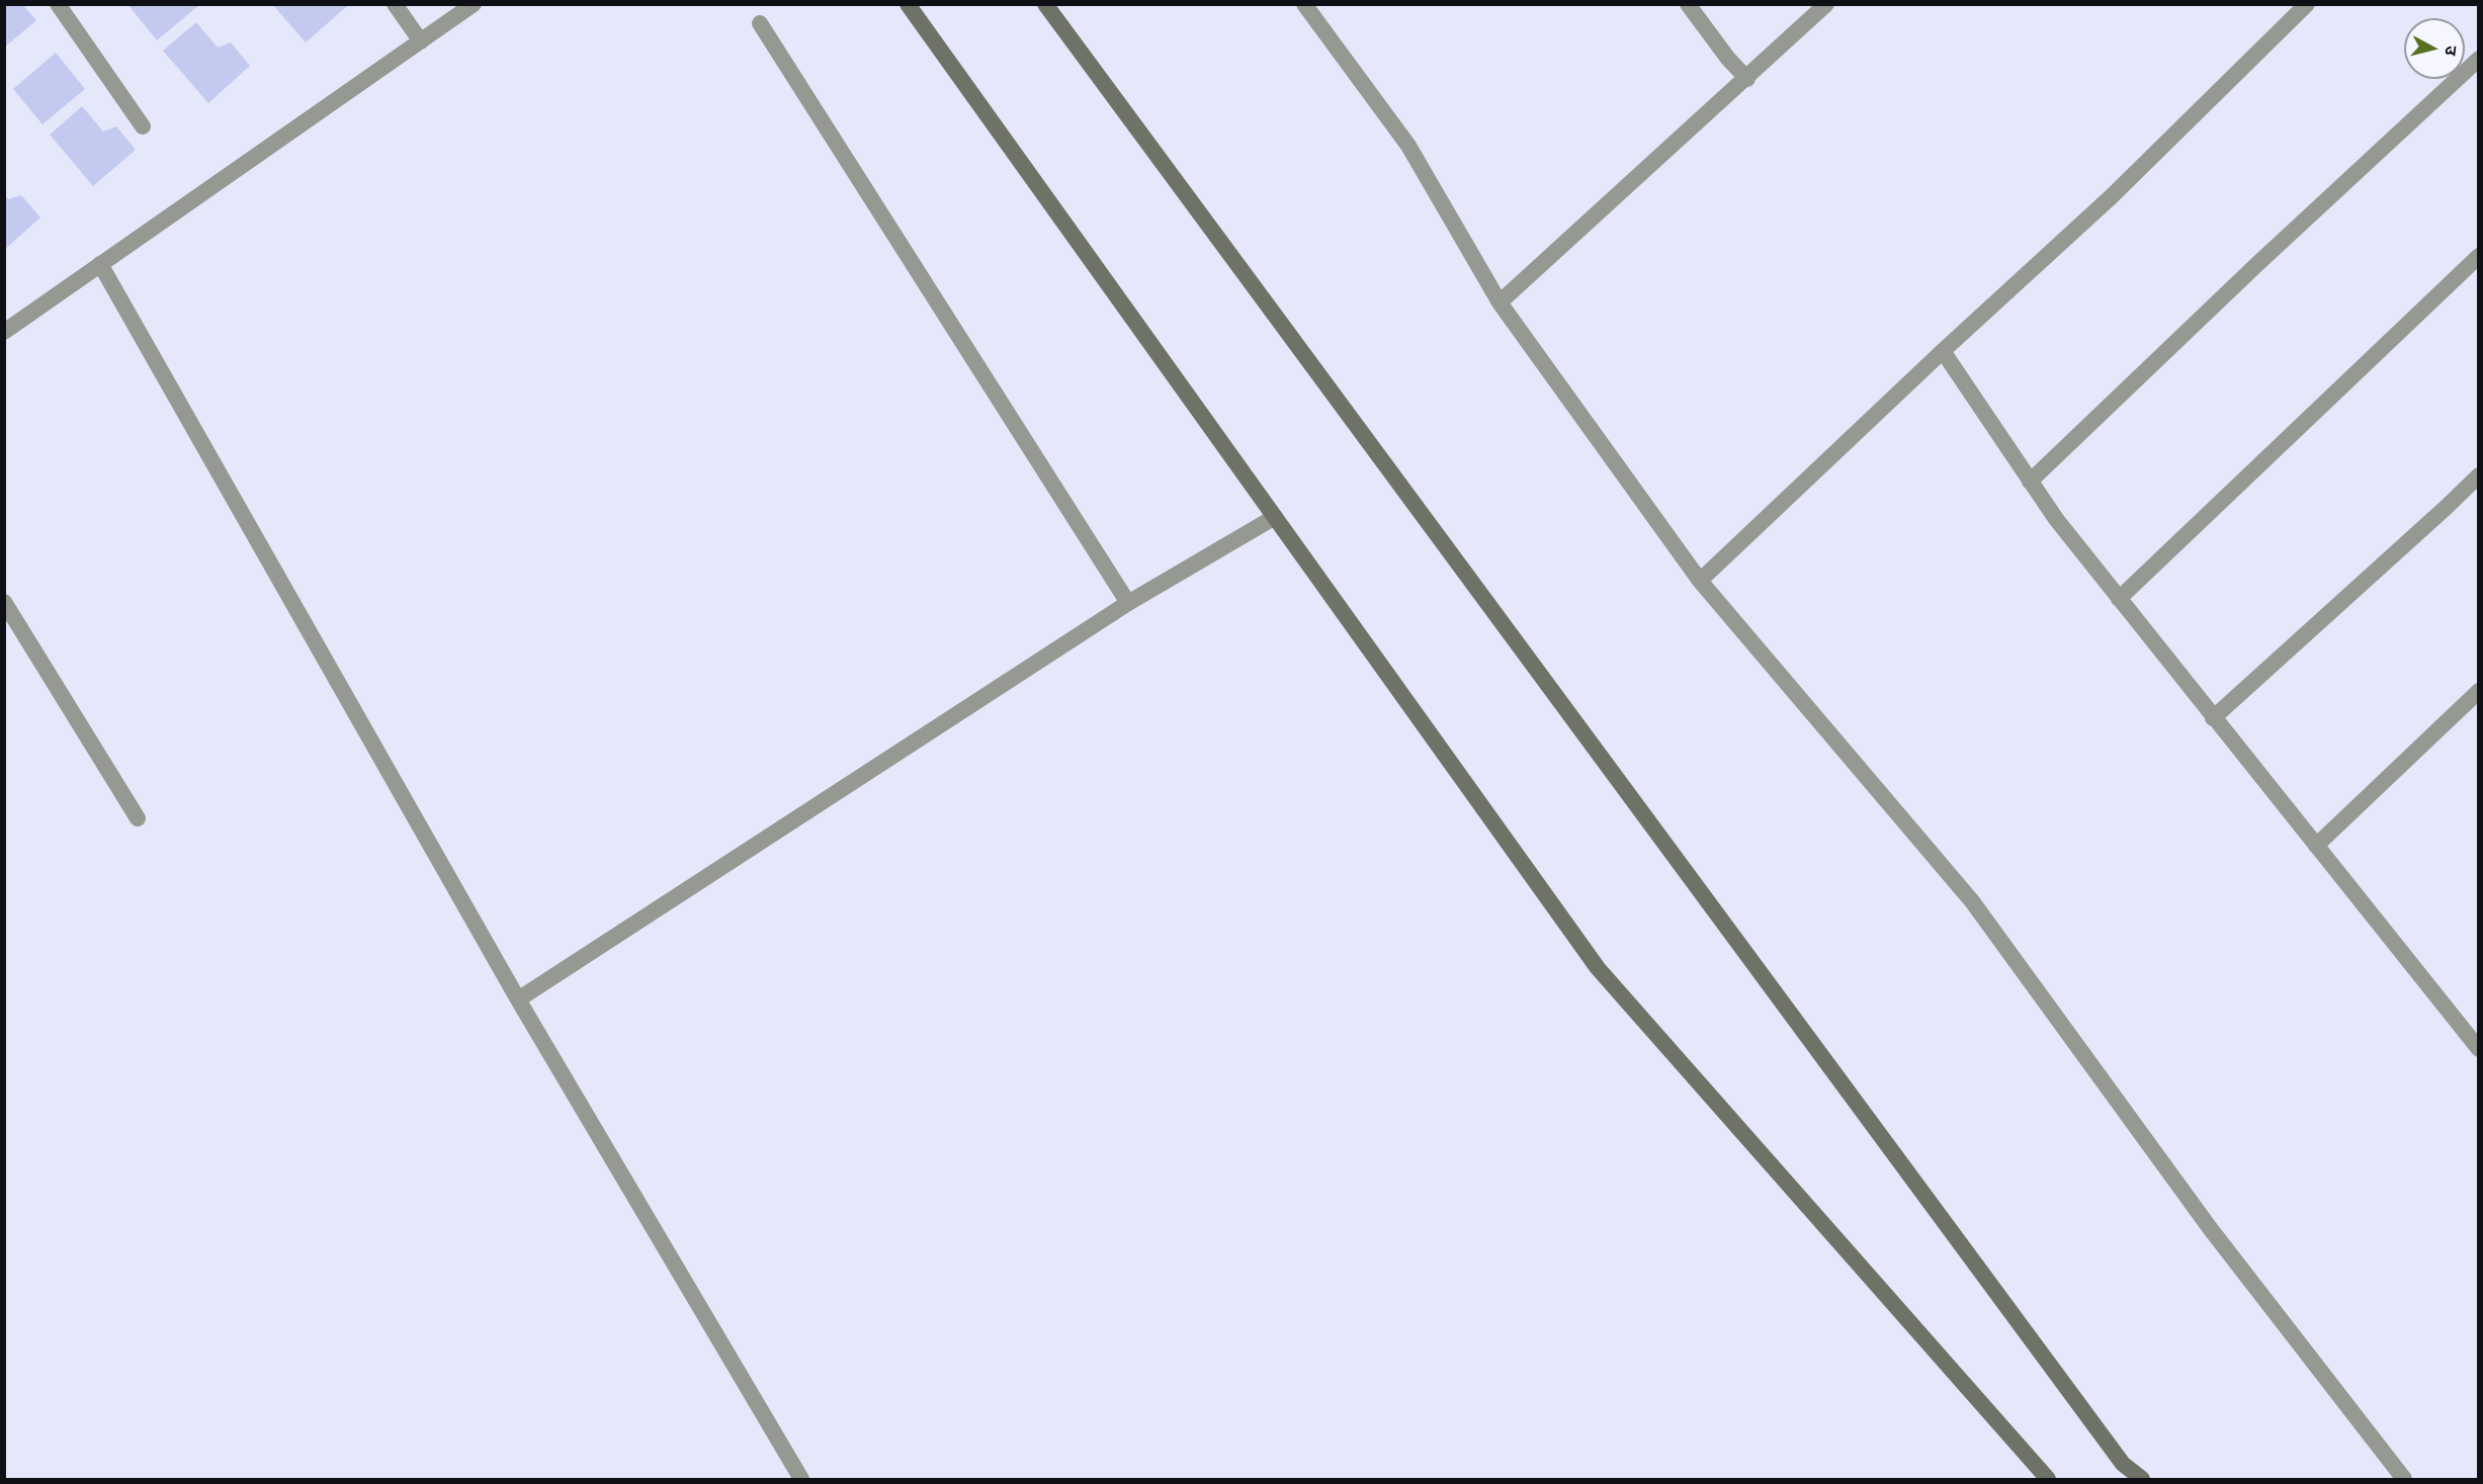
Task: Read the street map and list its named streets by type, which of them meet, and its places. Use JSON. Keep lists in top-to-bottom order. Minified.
{"north":"right"}
